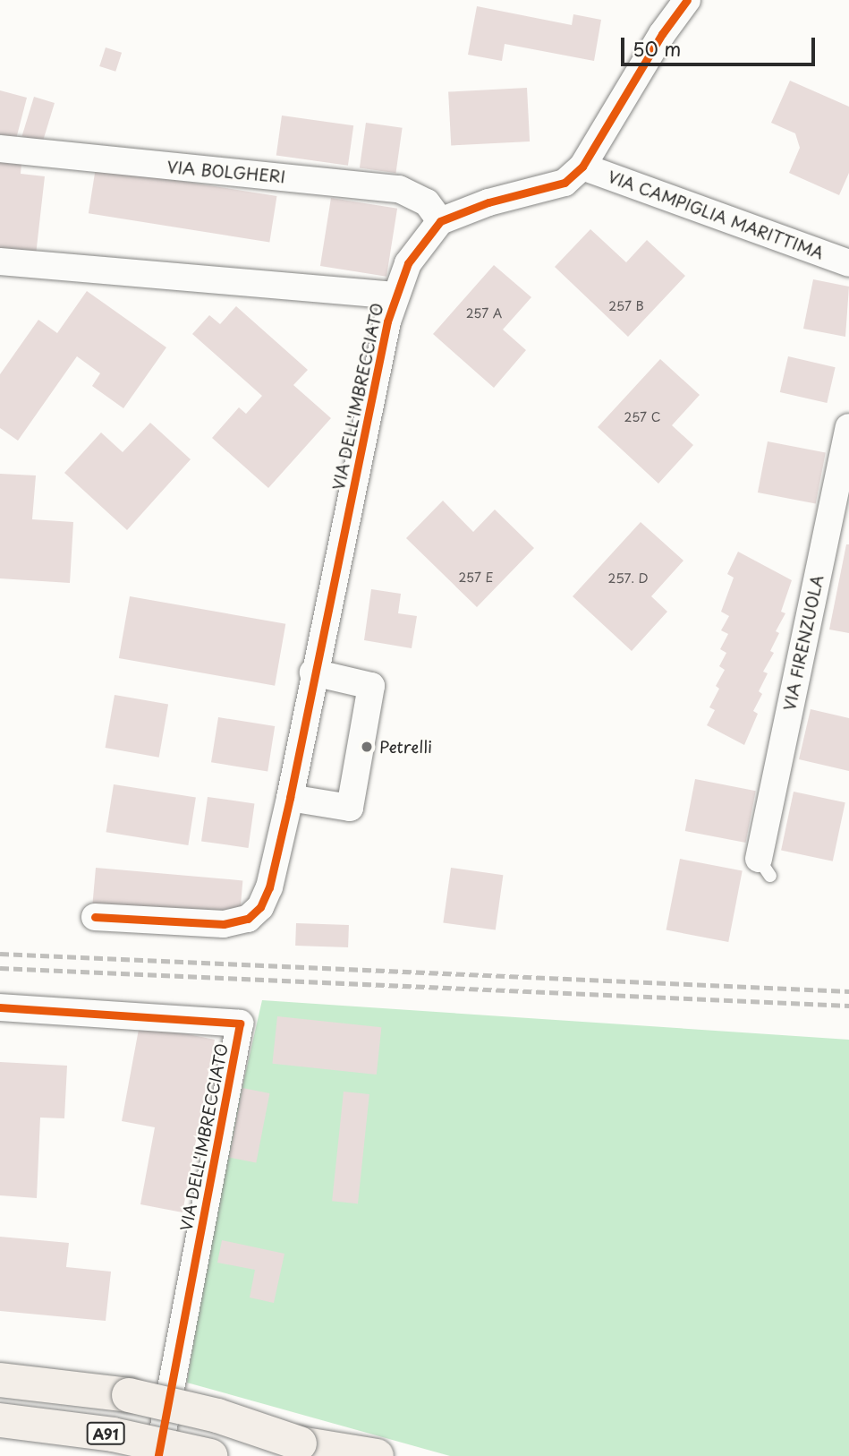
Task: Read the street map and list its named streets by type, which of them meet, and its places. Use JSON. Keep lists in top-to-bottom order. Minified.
{"streets":{"highway":["A91"],"street":["VIA BOLGHERI","VIA CAMPIGLIA MARITTIMA","VIA DELL'IMBRECCIATO","VIA FIRENZUOLA"]},"crossings":[["VIA BOLGHERI","VIA DELL'IMBRECCIATO"]],"places":["Petrelli"],"house_numbers":["257 B","257 A","257 C","257 E","257. D"],"scale_bar":"50 m"}
